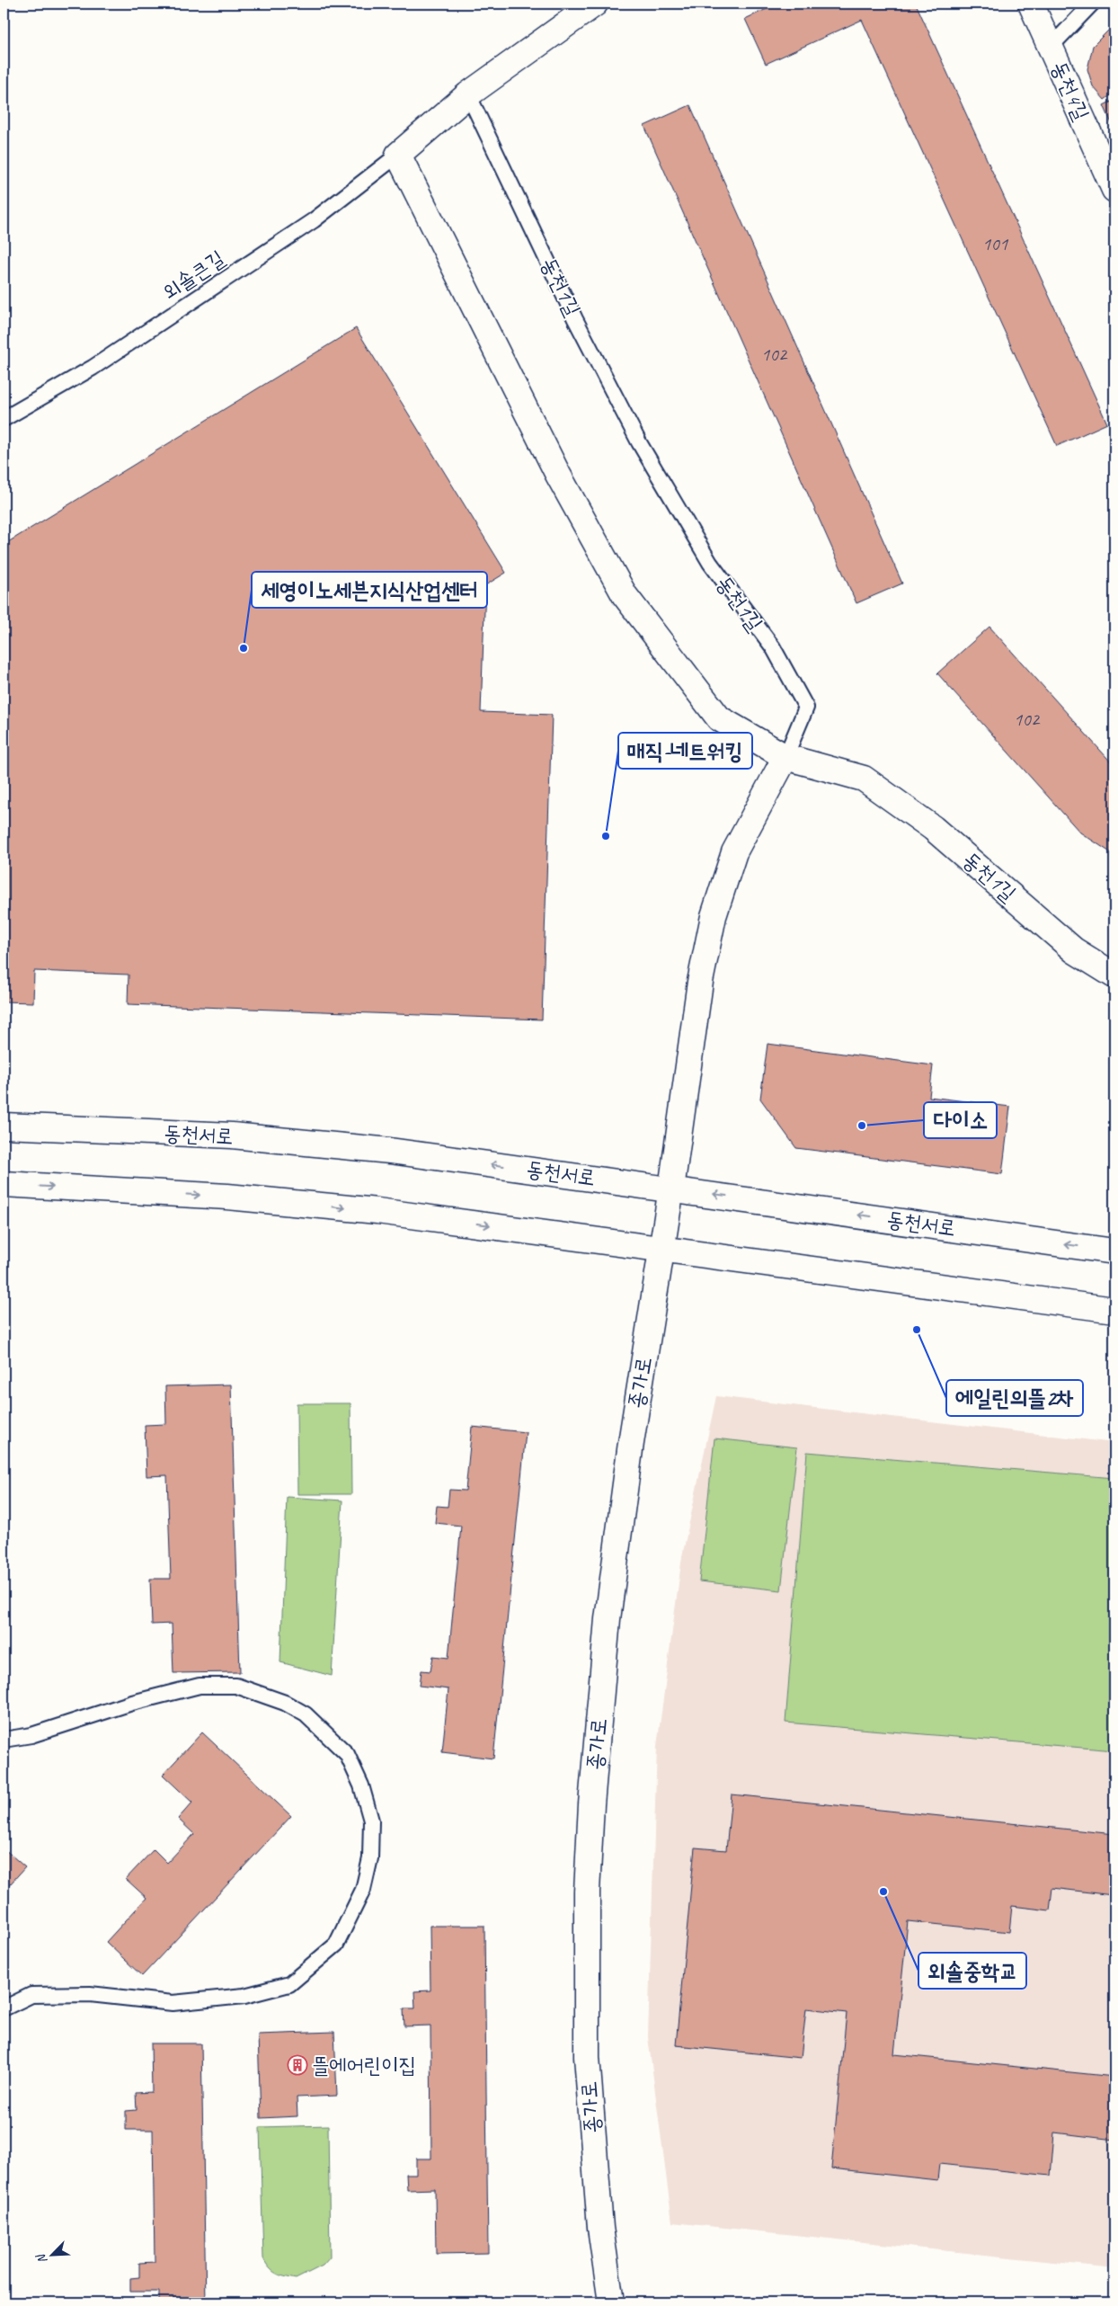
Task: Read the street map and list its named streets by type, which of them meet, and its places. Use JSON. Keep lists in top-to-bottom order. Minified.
{"streets":{"street":["동천4길","동천1길","동천서로","종가로"],"lane":["외솔큰길"]},"crossings":[["동천1길","종가로"],["동천서로","종가로"]],"places":{"other":["세영이노세븐지식산업센터","매직-네트워킹","다이소","에일린의뜰2차","외솔중학교"],"building":["뜰에어린이집"]},"house_numbers":["101","102","102"],"north":"bottom left"}
